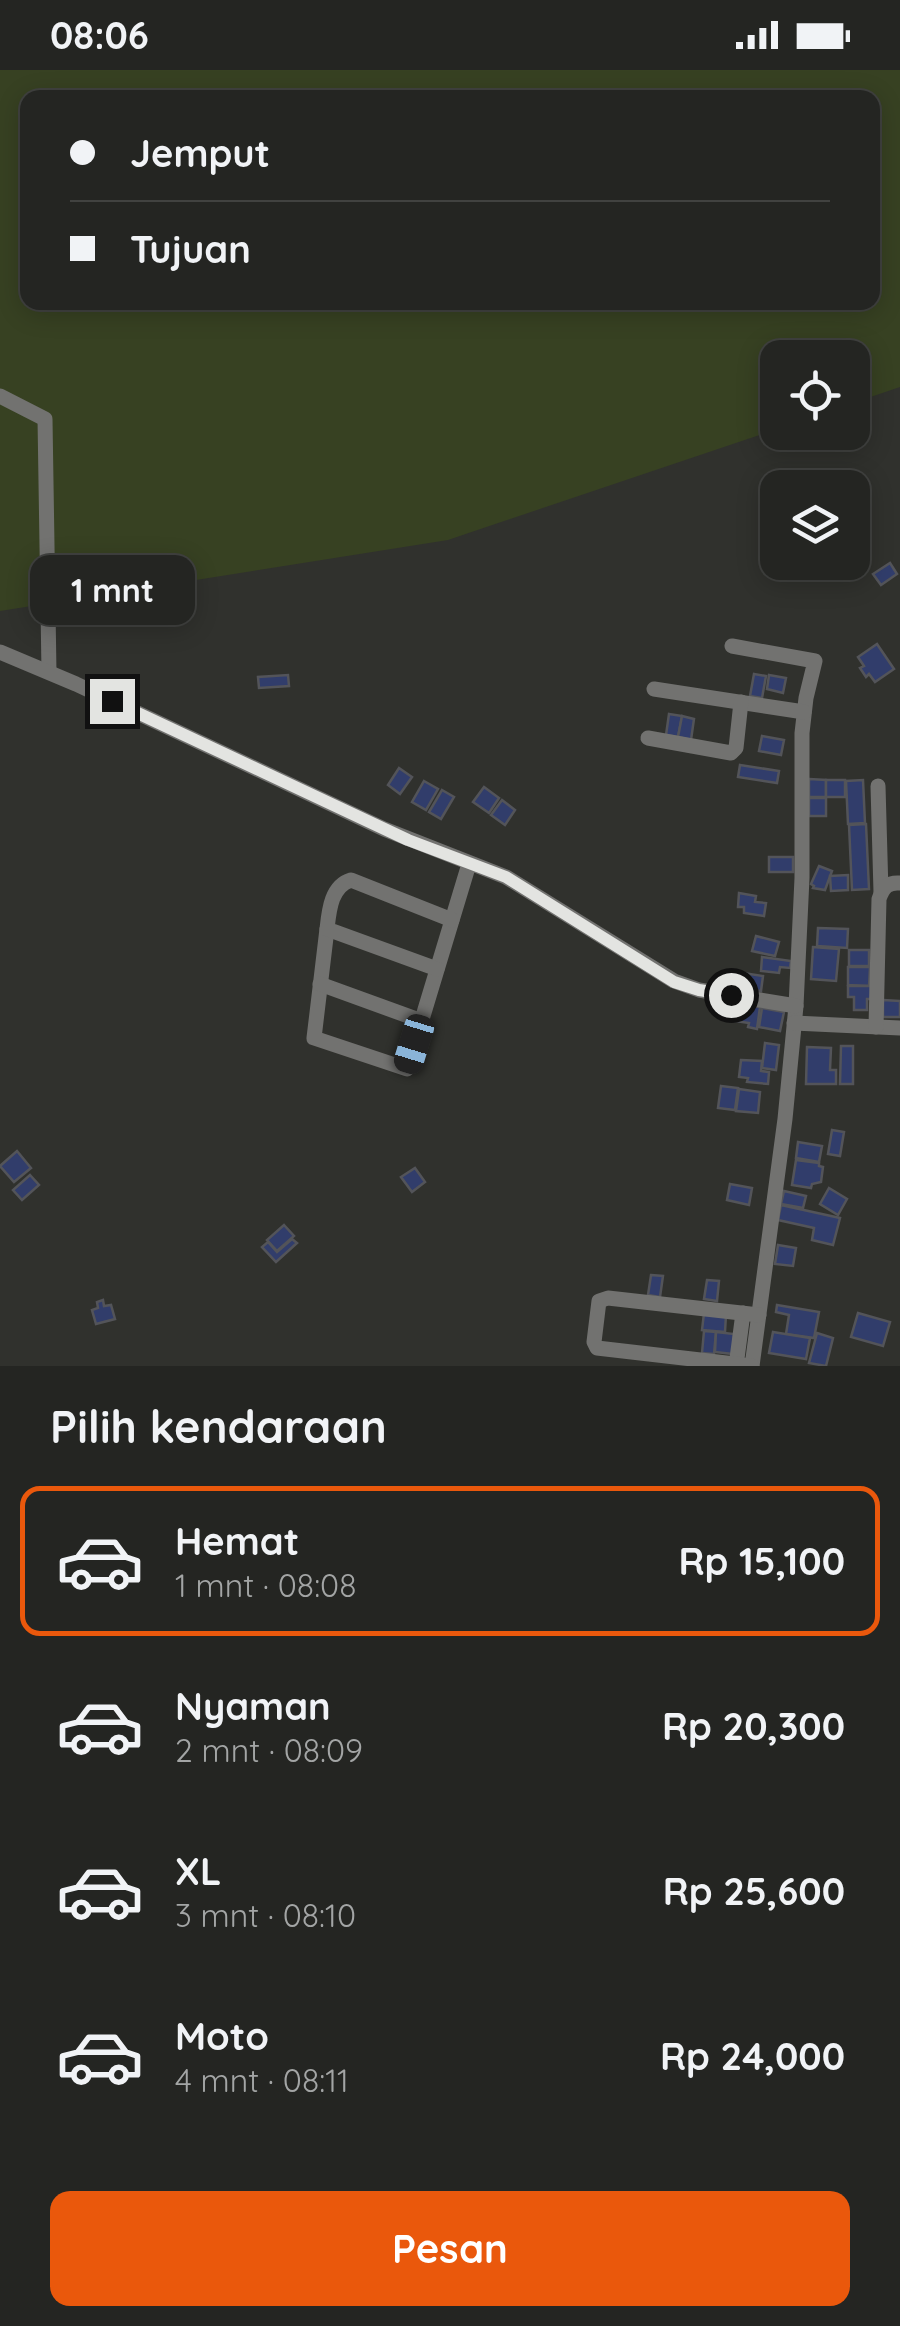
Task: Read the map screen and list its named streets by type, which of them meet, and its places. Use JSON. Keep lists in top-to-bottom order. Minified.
{"page":{"status":"08:06","banner":["Jemput","Tujuan"],"bubble":"1 mnt","heading":"Pilih kendaraan","list":[{"name":"Hemat","note":"1 mnt · 08:08","value":"Rp 15,100"},{"name":"Nyaman","note":"2 mnt · 08:09","value":"Rp 20,300"},{"name":"XL","note":"3 mnt · 08:10","value":"Rp 25,600"},{"name":"Moto","note":"4 mnt · 08:11","value":"Rp 24,000"}],"buttons":"Pesan"}}
